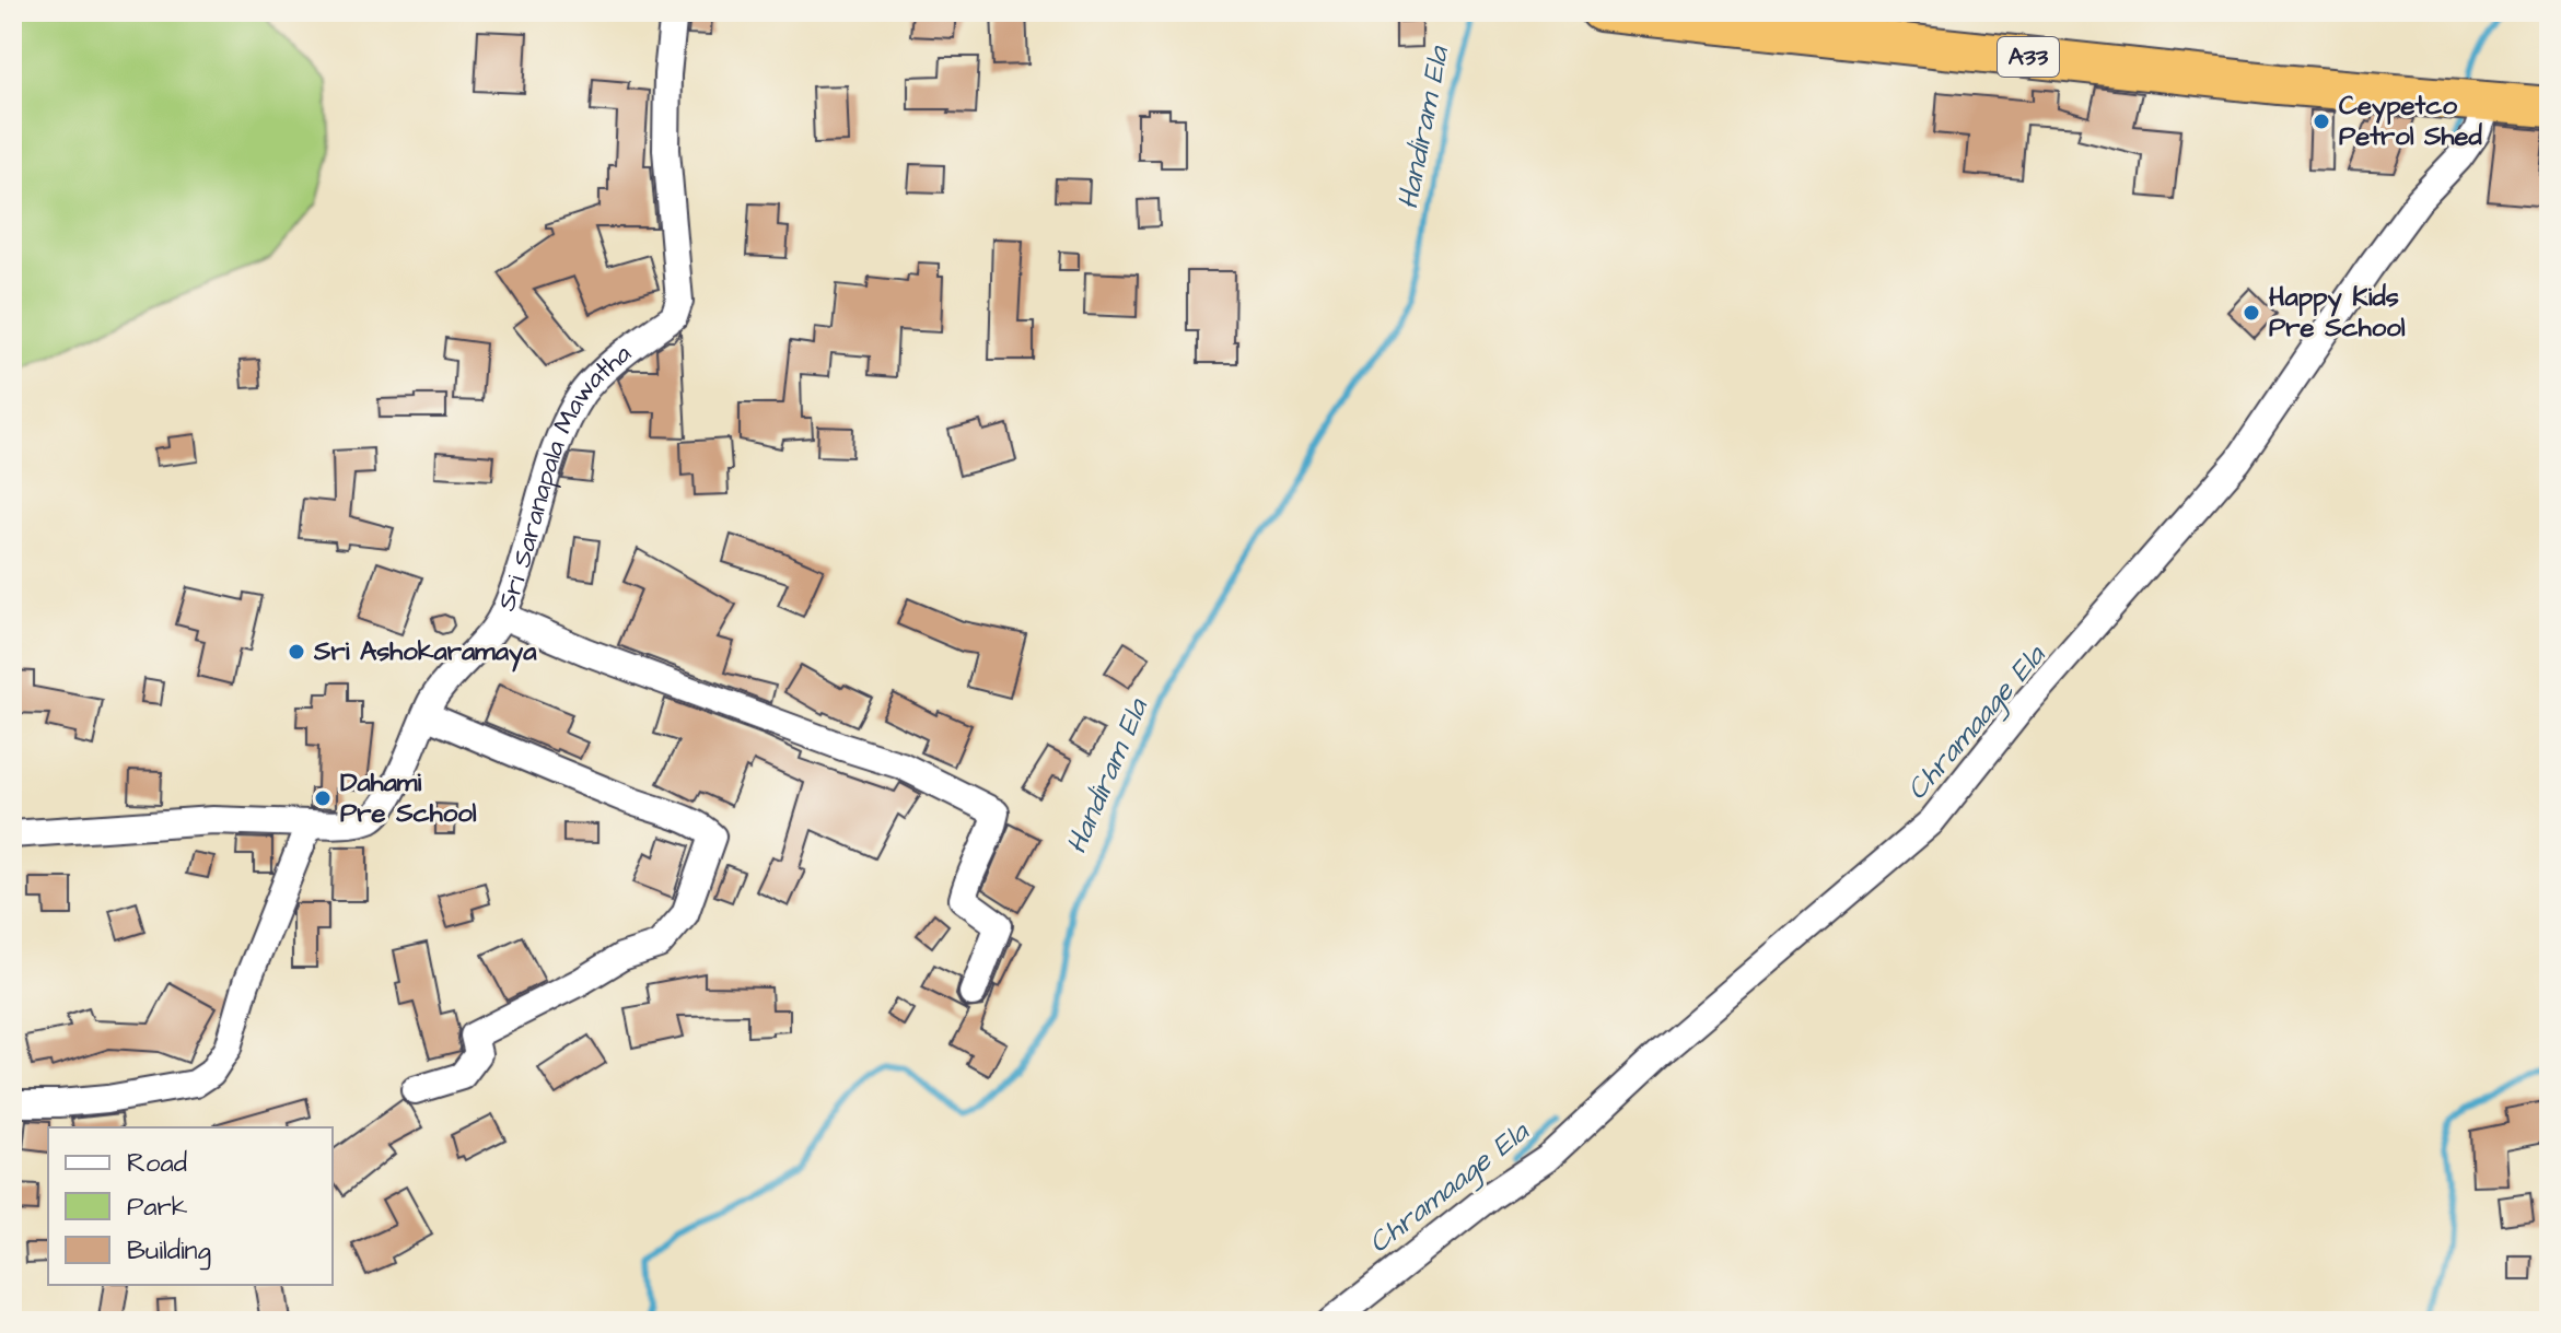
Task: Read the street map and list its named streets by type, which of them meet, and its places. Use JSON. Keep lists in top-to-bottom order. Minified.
{"streets":{"highway":["A33"],"street":["Sri Saranapala Mawatha"]},"water":["Handiram Ela","Chramaage Ela"],"places":["Ceypetco Petrol Shed","Happy Kids Pre School","Sri Ashokaramaya","Dahami Pre School"],"legend":["Road","Park","Building"]}
